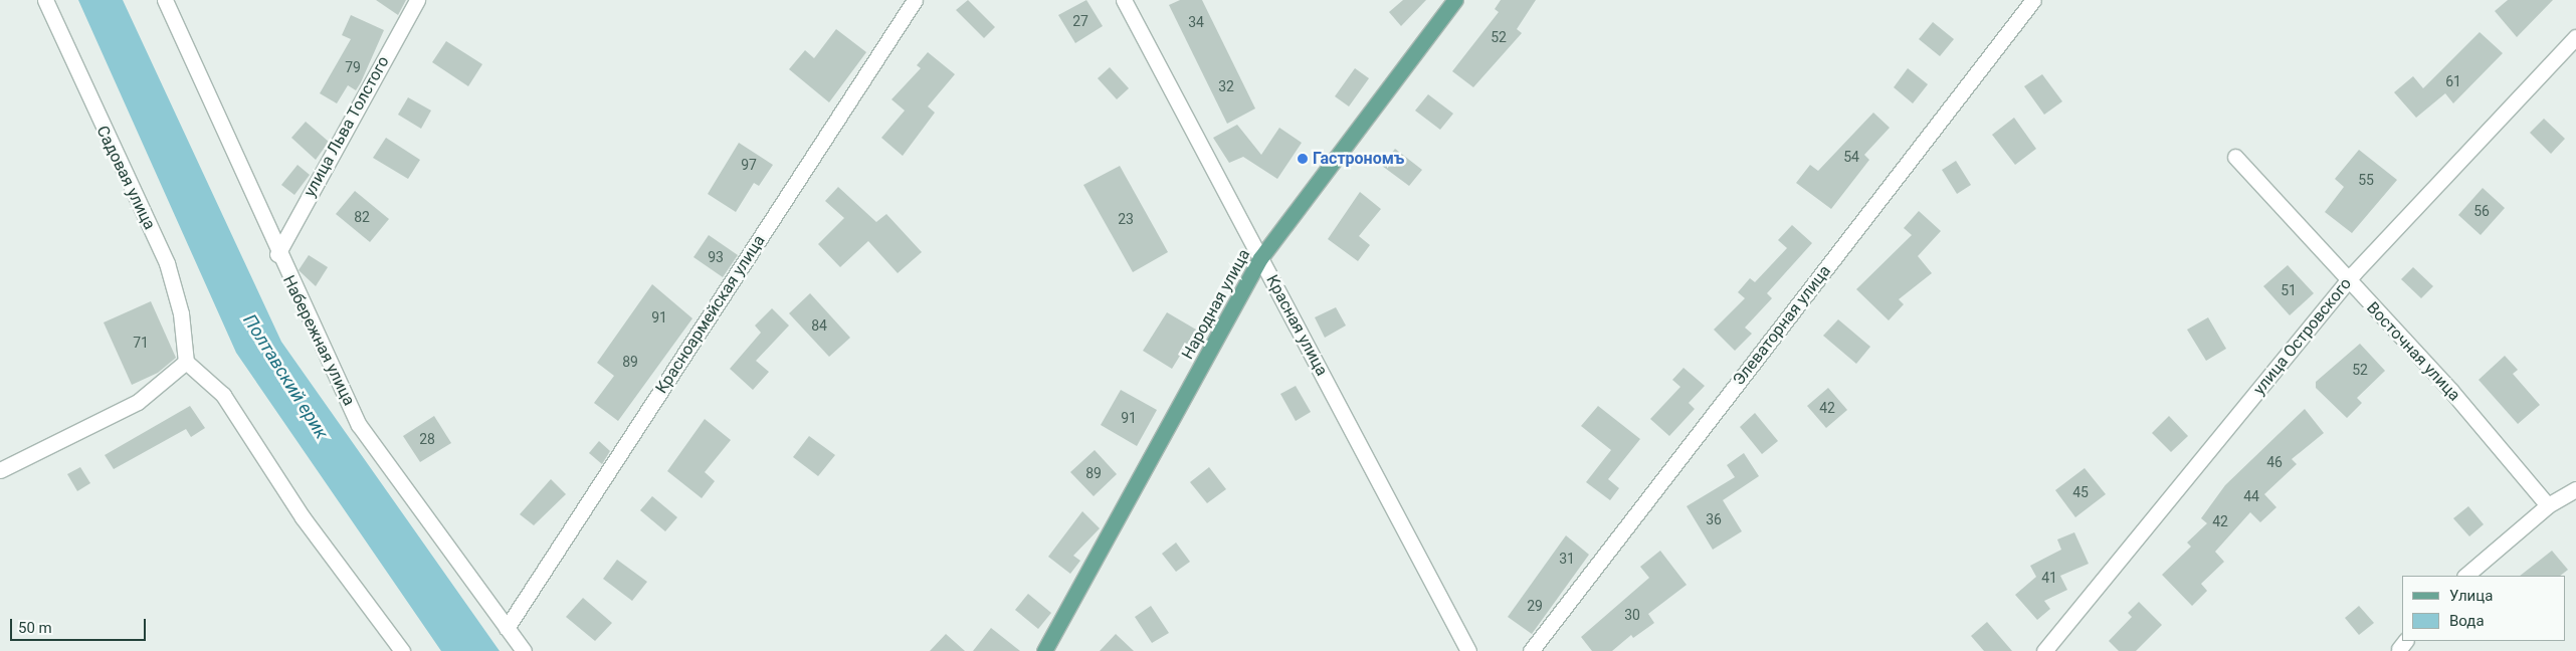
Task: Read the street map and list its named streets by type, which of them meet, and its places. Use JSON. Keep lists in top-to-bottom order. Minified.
{"streets":{"main road":["Народная улица"],"street":["улица Льва Толстого","Садовая улица","Красноармейская улица","Красная улица","Элеваторная улица","улица Островского","Набережная улица","Восточная улица"]},"crossings":[["улица Льва Толстого","Набережная улица"],["Народная улица","Красная улица"],["Красноармейская улица","Набережная улица"],["улица Островского","Восточная улица"]],"water":["Полтавский ерик"],"places":["Гастрономъ"],"house_numbers":["27","34","52","79","61","32","54","97","55","56","82","23","93","51","91","84","71","89","52","42","91","28","46","89","45","44","36","42","31","41","29","30"],"legend":["Улица","Вода"],"scale_bar":"50 m"}
